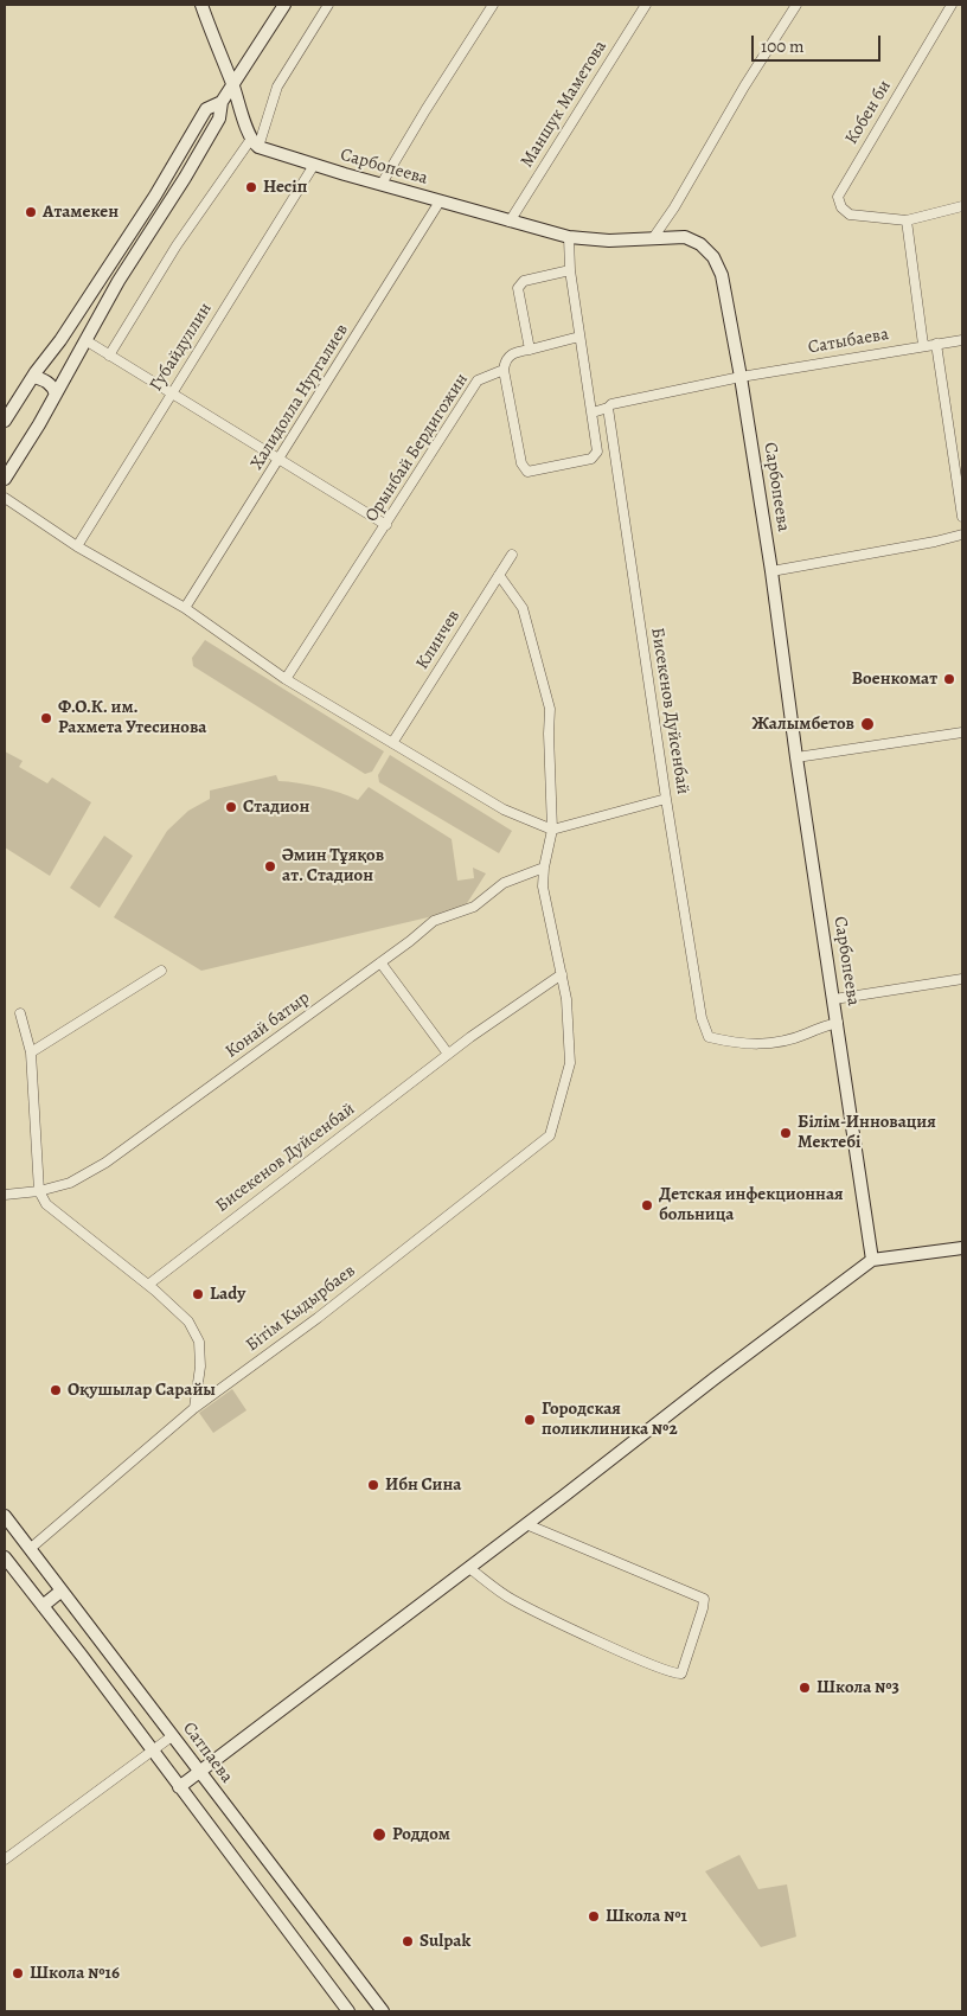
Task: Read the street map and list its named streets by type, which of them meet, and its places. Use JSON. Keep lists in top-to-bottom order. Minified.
{"streets":{"street":["Маншук Маметова","Кобен би","Сарбопеева","Сатыбаева","Губайдуллин","Халидолла Нургалиев","Орынбай Бердигожин","Клинчев","Бисекенов Дуйсенбай","Конай батыр","Бiтiм Кыдырбаев","Сатпаева"]},"crossings":[["Маншук Маметова","Сарбопеева"],["Сарбопеева","Сатыбаева"],["Сарбопеева","Губайдуллин"],["Сарбопеева","Халидолла Нургалиев"],["Сарбопеева","Бисекенов Дуйсенбай"],["Сатыбаева","Бисекенов Дуйсенбай"],["Клинчев","Бiтiм Кыдырбаев"],["Бисекенов Дуйсенбай","Бiтiм Кыдырбаев"],["Конай батыр","Бiтiм Кыдырбаев"],["Бiтiм Кыдырбаев","Сатпаева"]],"places":["Несіп","Атамекен","Военкомат","Ф.О.К. им. Рахмета Утесинова","Жалымбетов","Стадион","Әмин Тұяқов ат. Стадион","Білім-Инновация Мектебі","Детская инфекционная больница","Lady","Оқушылар Сарайы","Городская поликлиника №2","Ибн Сина","Школа №3","Роддом","Школа №1","Sulpak","Школа №16"],"scale_bar":"100 m"}
